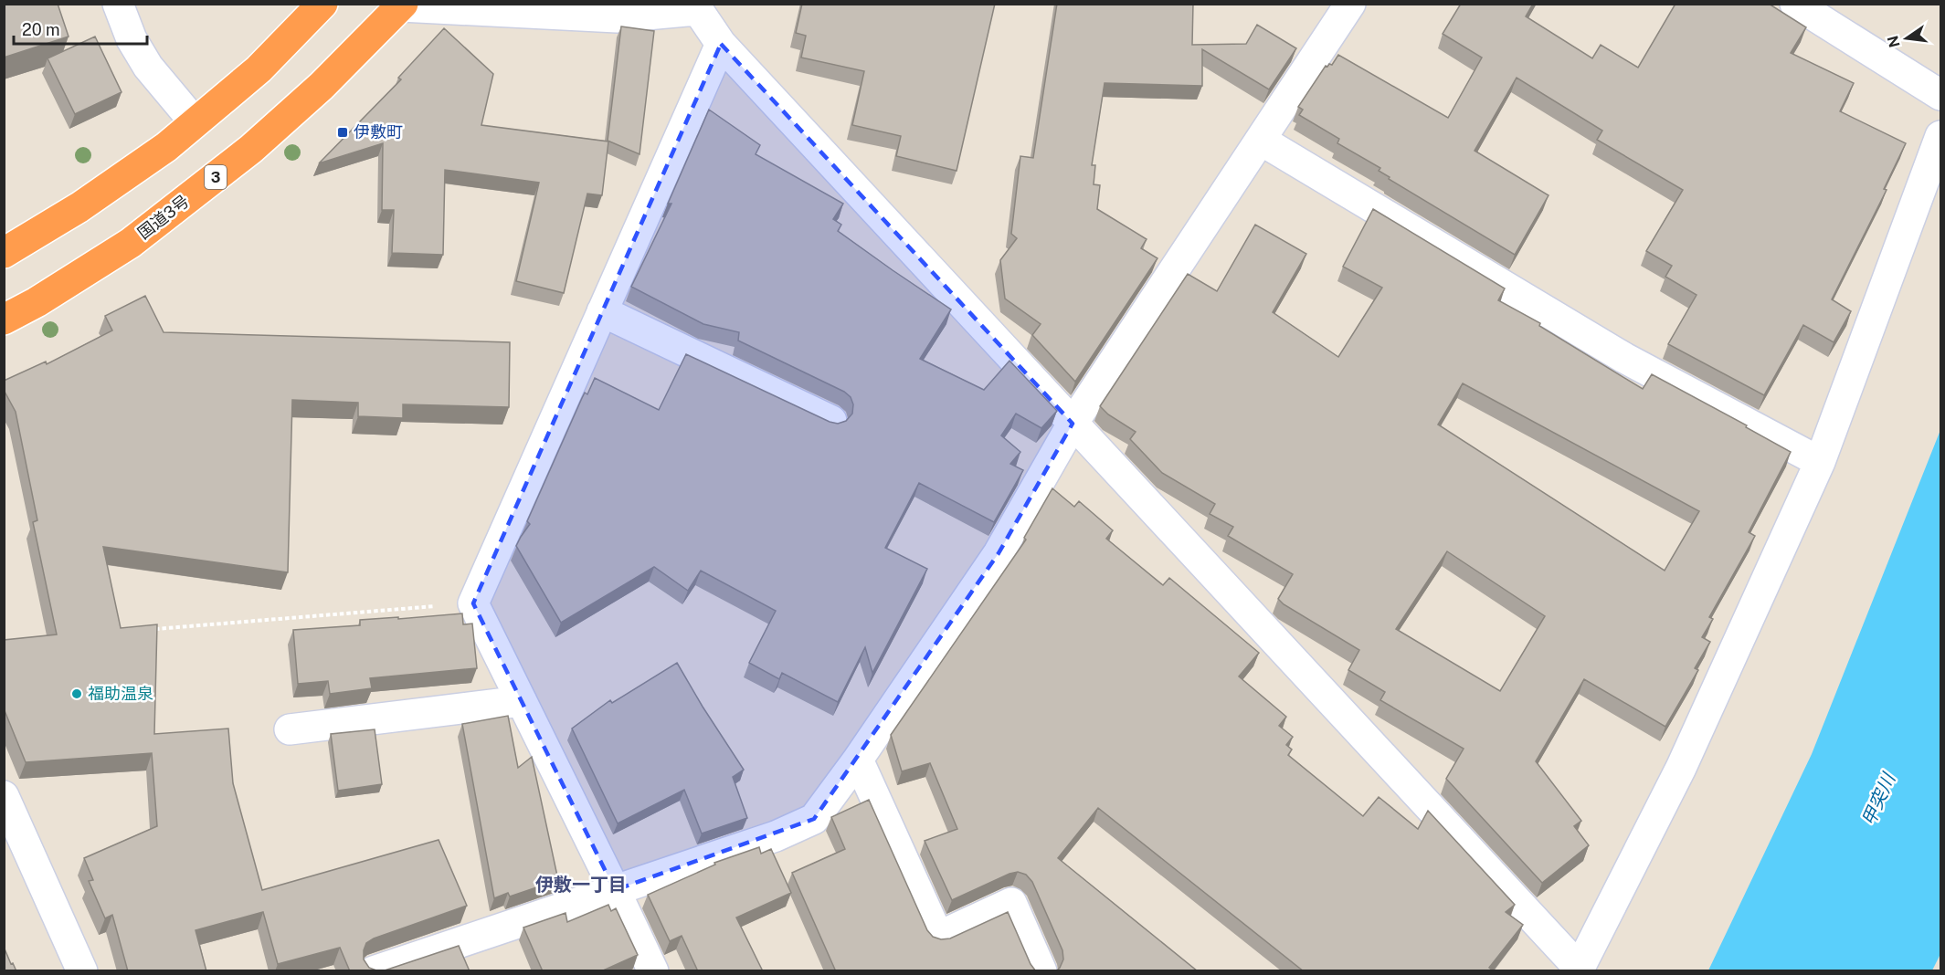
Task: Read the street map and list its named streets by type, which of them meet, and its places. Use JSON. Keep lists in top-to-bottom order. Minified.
{"streets":{"highway":["3","国道3号"]},"districts":["伊敷一丁目"],"water":["甲突川"],"places":{"transit":["伊敷町"],"other":["福助温泉"]},"scale_bar":"20 m","north":"left"}
